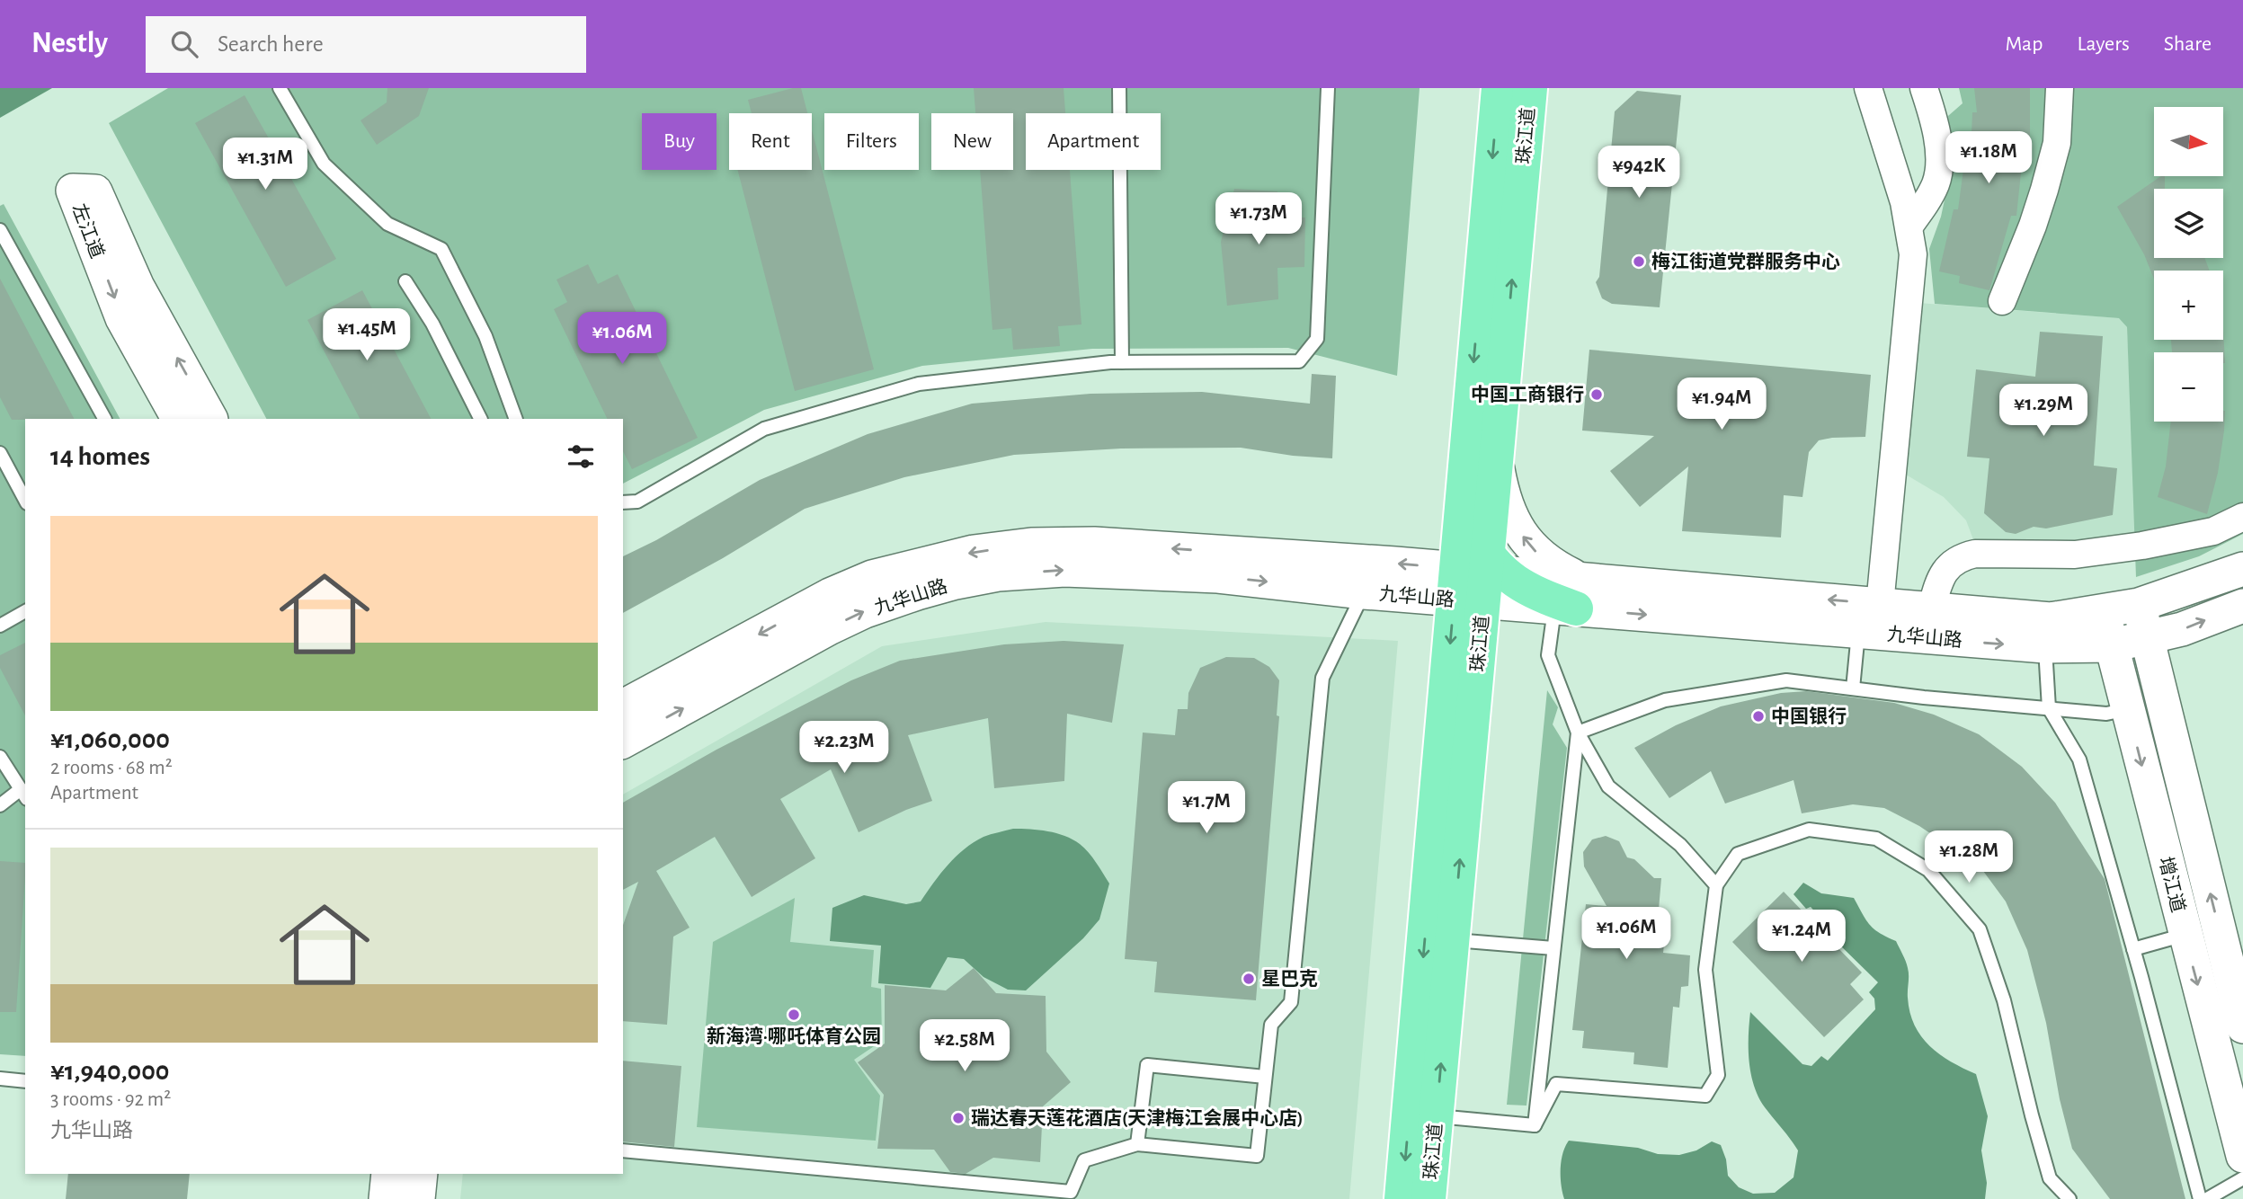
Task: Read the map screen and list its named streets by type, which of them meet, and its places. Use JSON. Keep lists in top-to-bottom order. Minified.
{"streets":{"main road":["珠江道"],"street":["左江道","九华山路","增江道"]},"crossings":[["珠江道","九华山路"],["九华山路","增江道"]],"places":["梅江街道党群服务中心","中国工商银行","中国银行","星巴克","新海湾·哪吒体育公园","瑞达春天莲花酒店(天津梅江会展中心店)"],"north":"right","page":{"header":"Nestly","search":"Search here","nav":["Map","Layers","Share"],"map_buttons":["+","−"],"chip":["Buy","Rent","Filters","New","Apartment"],"price":["¥1.18M","¥1.31M","¥942K","¥1.73M","¥1.45M","¥1.06M","¥1.94M","¥1.29M","¥2.23M","¥1.7M","¥1.28M","¥1.06M","¥1.24M","¥2.58M"],"heading":"14 homes","list":[{"name":"¥1,060,000","note":"2 rooms · 68 m² · Apartment"},{"name":"¥1,940,000","note":"3 rooms · 92 m² · 九华山路"}]}}
